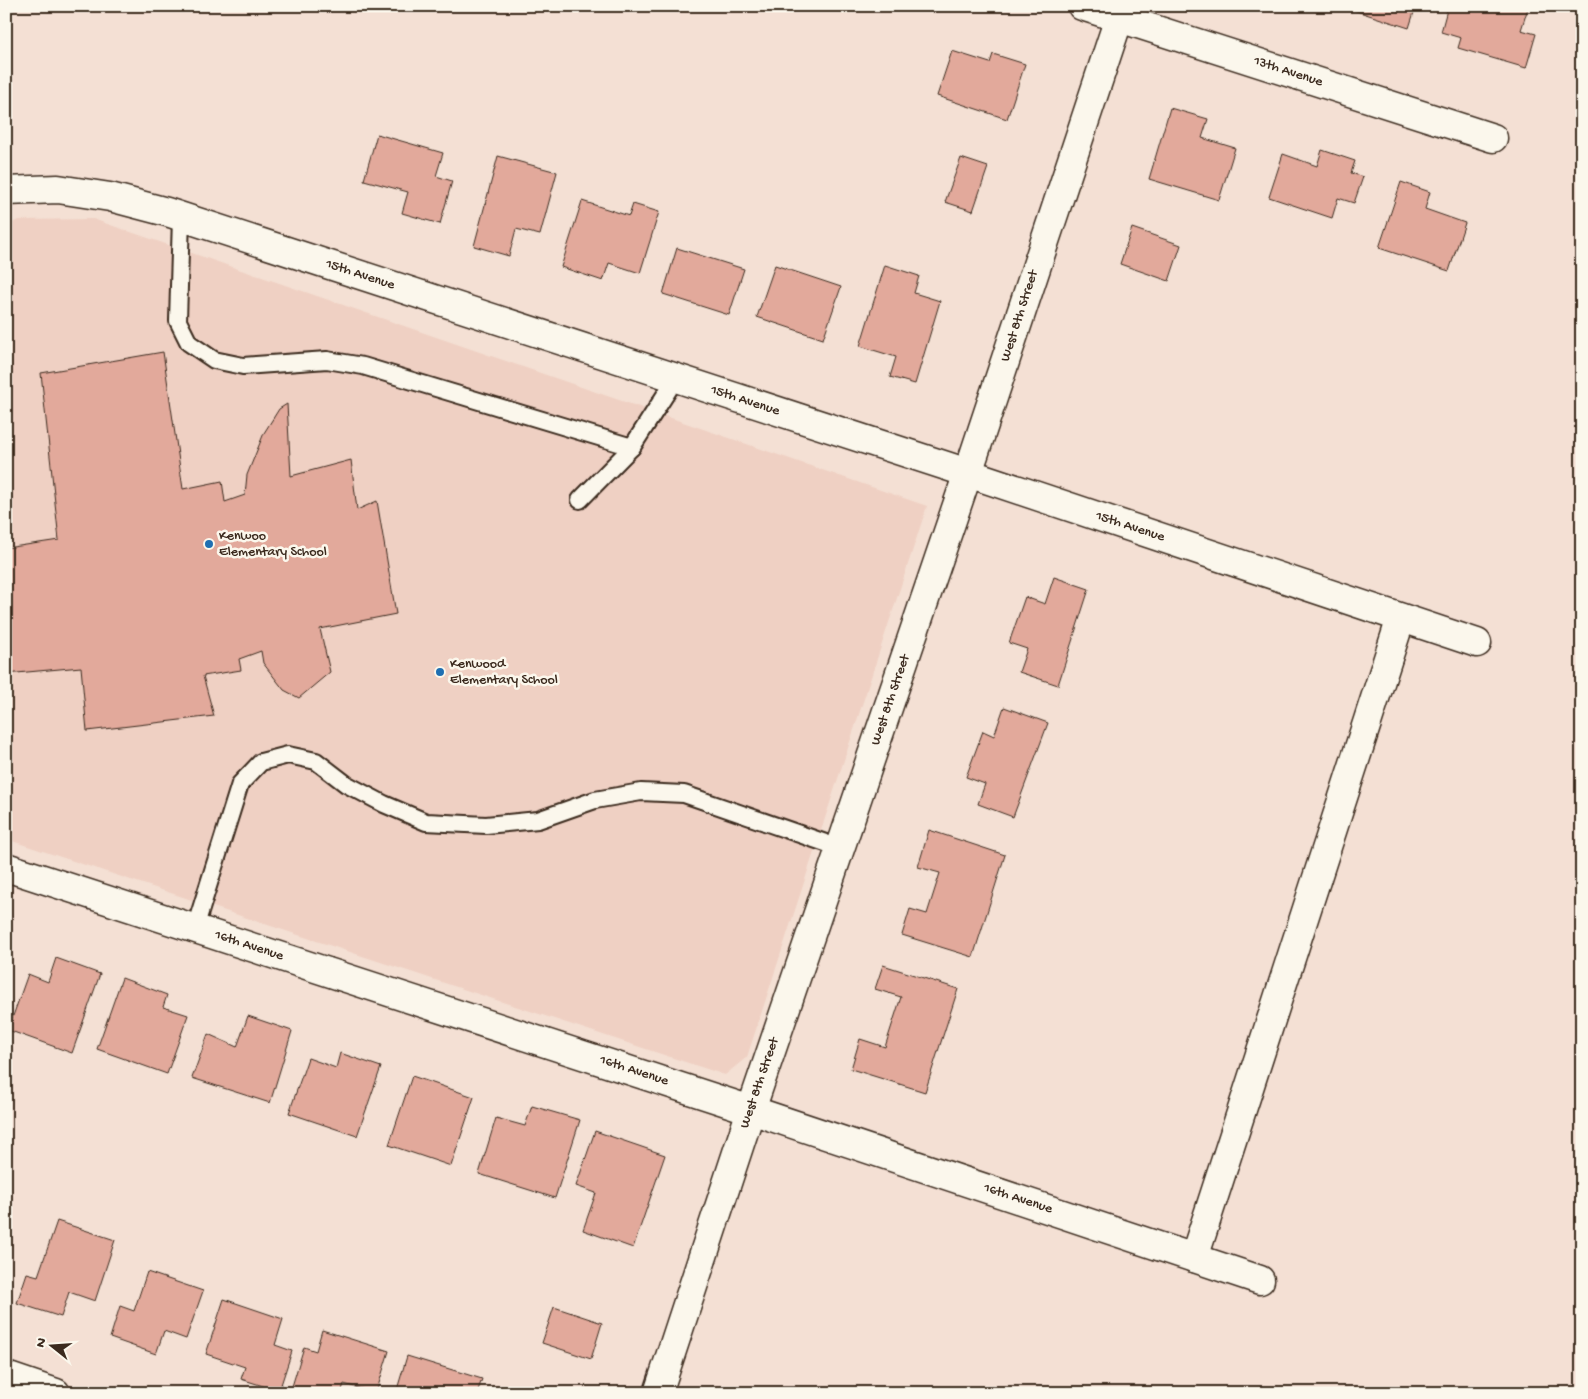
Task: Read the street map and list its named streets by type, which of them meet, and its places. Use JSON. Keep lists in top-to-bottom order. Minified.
{"streets":{"street":["13th Avenue","15th Avenue","West 8th Street","16th Avenue"]},"crossings":[["13th Avenue","West 8th Street"],["15th Avenue","West 8th Street"],["West 8th Street","16th Avenue"]],"places":["Kenwoo Elementary School","Kenwood Elementary School"],"north":"left"}
